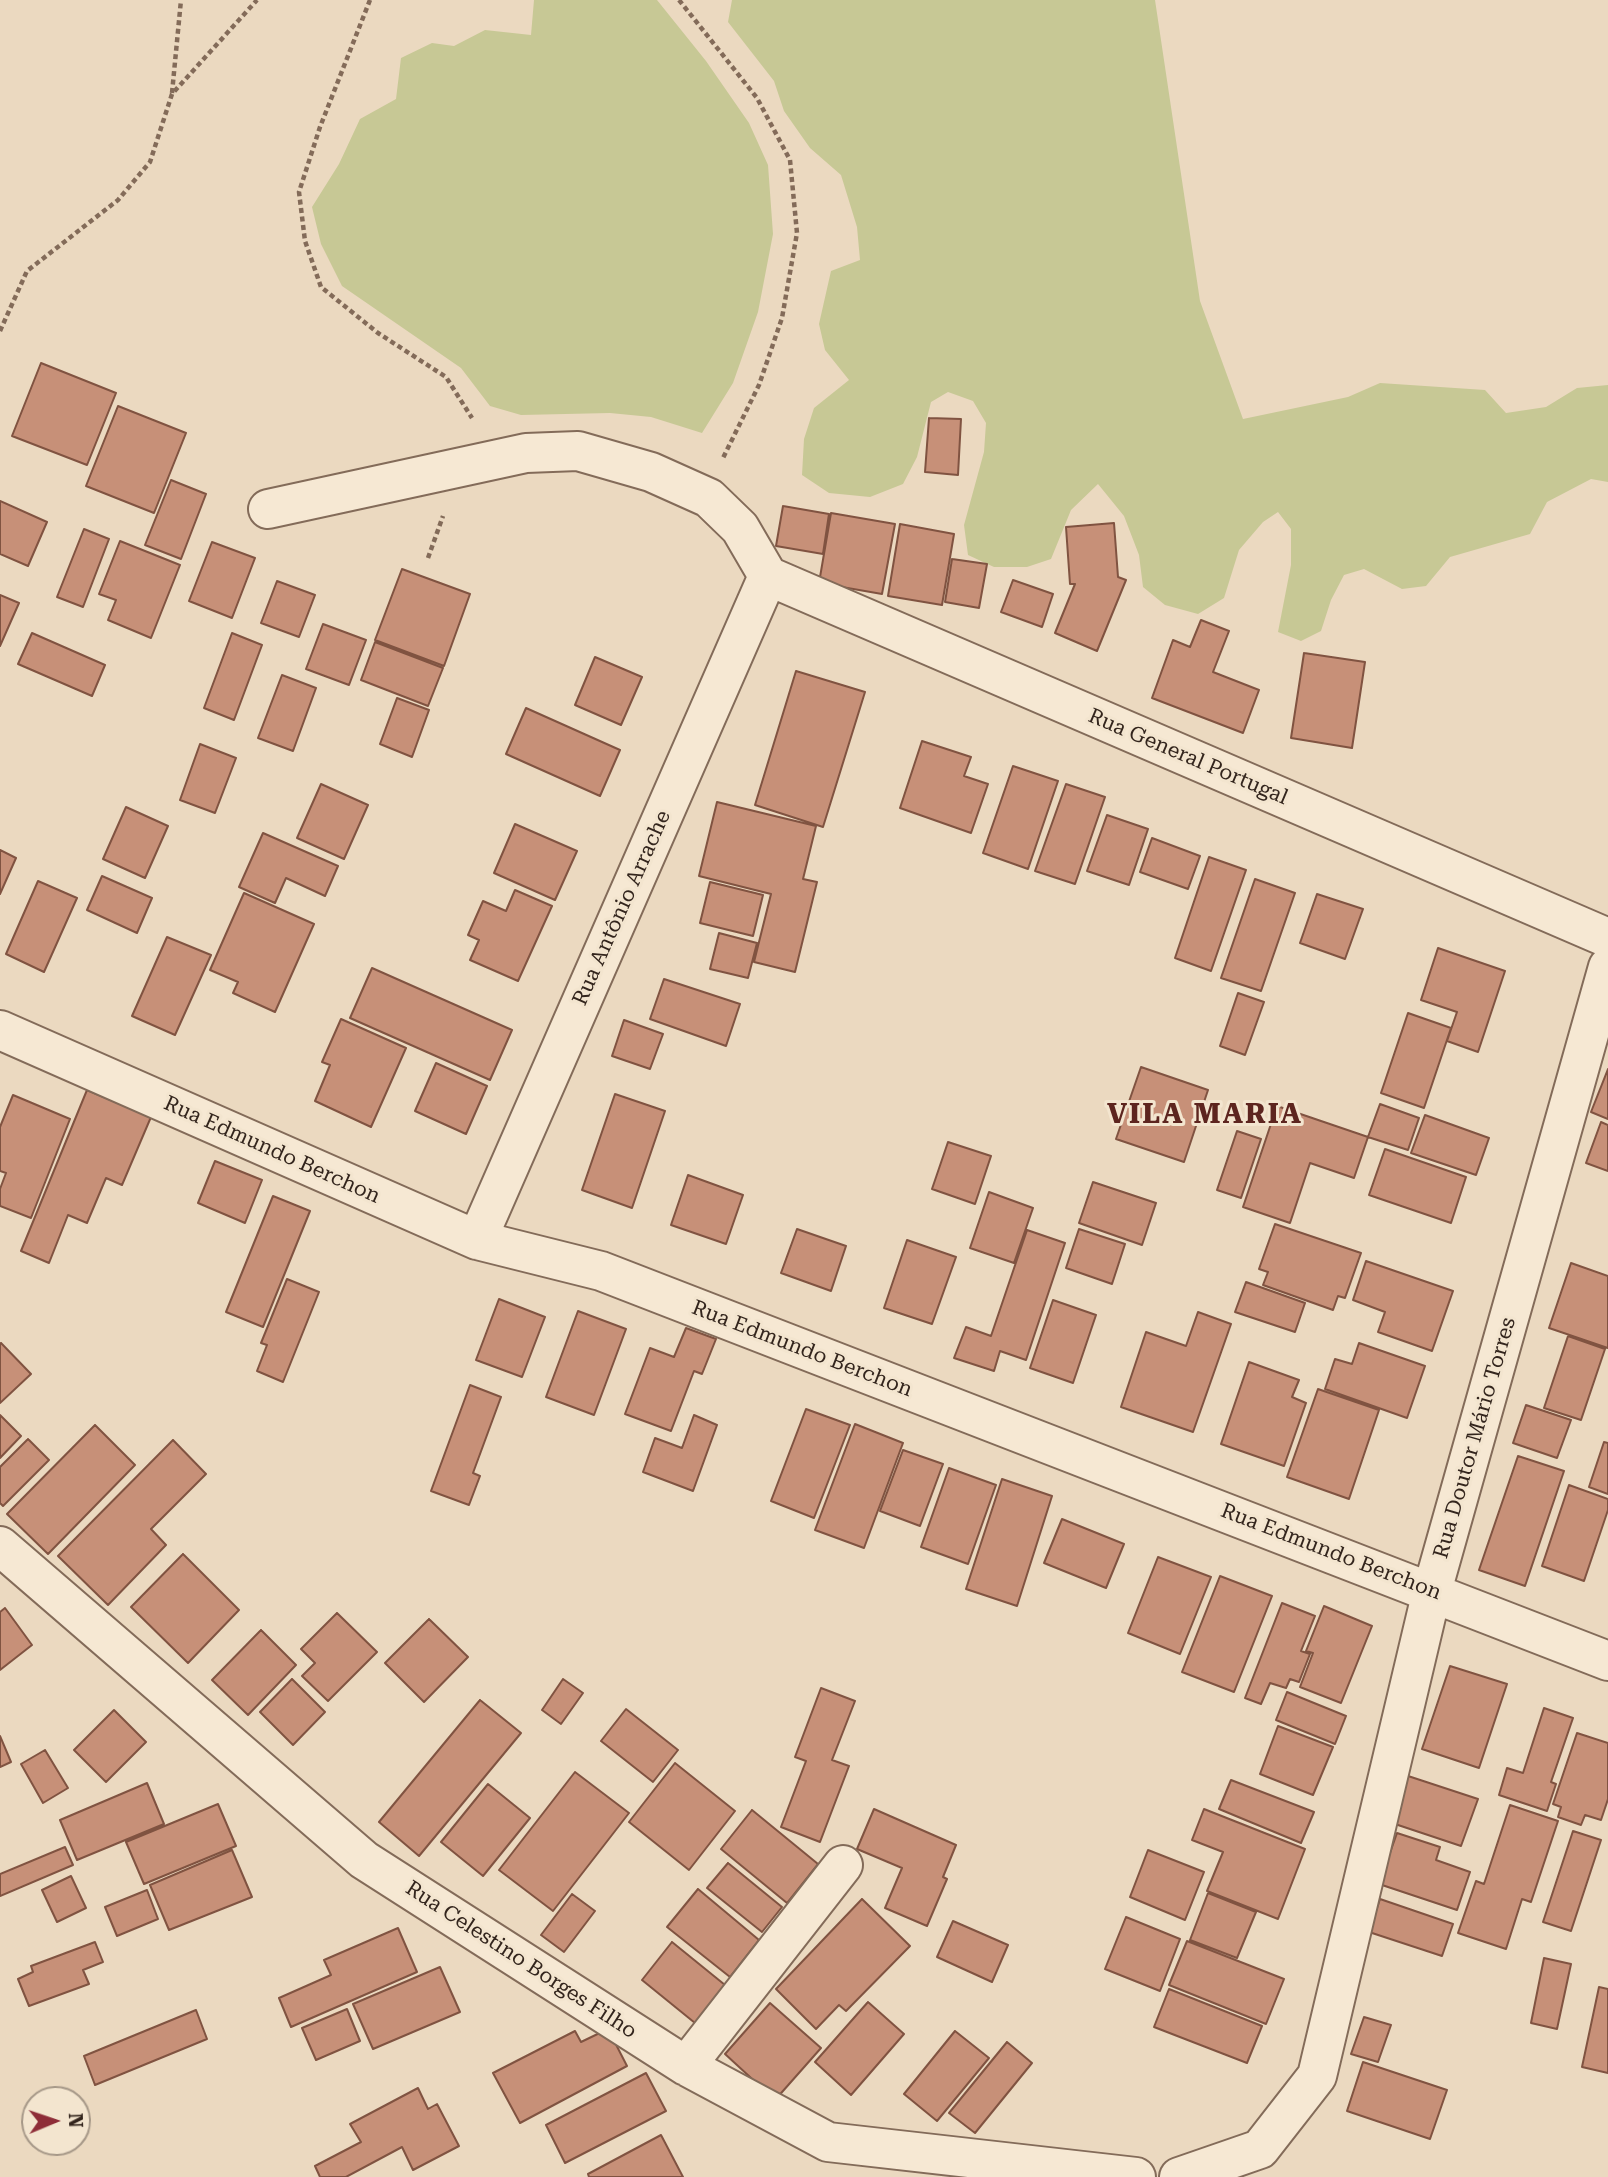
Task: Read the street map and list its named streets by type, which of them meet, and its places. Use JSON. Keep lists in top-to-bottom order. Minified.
{"streets":{"street":["Rua General Portugal","Rua Antônio Arrache","Rua Edmundo Berchon","Rua Doutor Mário Torres","Rua Celestino Borges Filho"]},"crossings":[["Rua General Portugal","Rua Antônio Arrache"],["Rua Antônio Arrache","Rua Edmundo Berchon"],["Rua Edmundo Berchon","Rua Doutor Mário Torres"]],"districts":["VILA MARIA"],"north":"right"}
